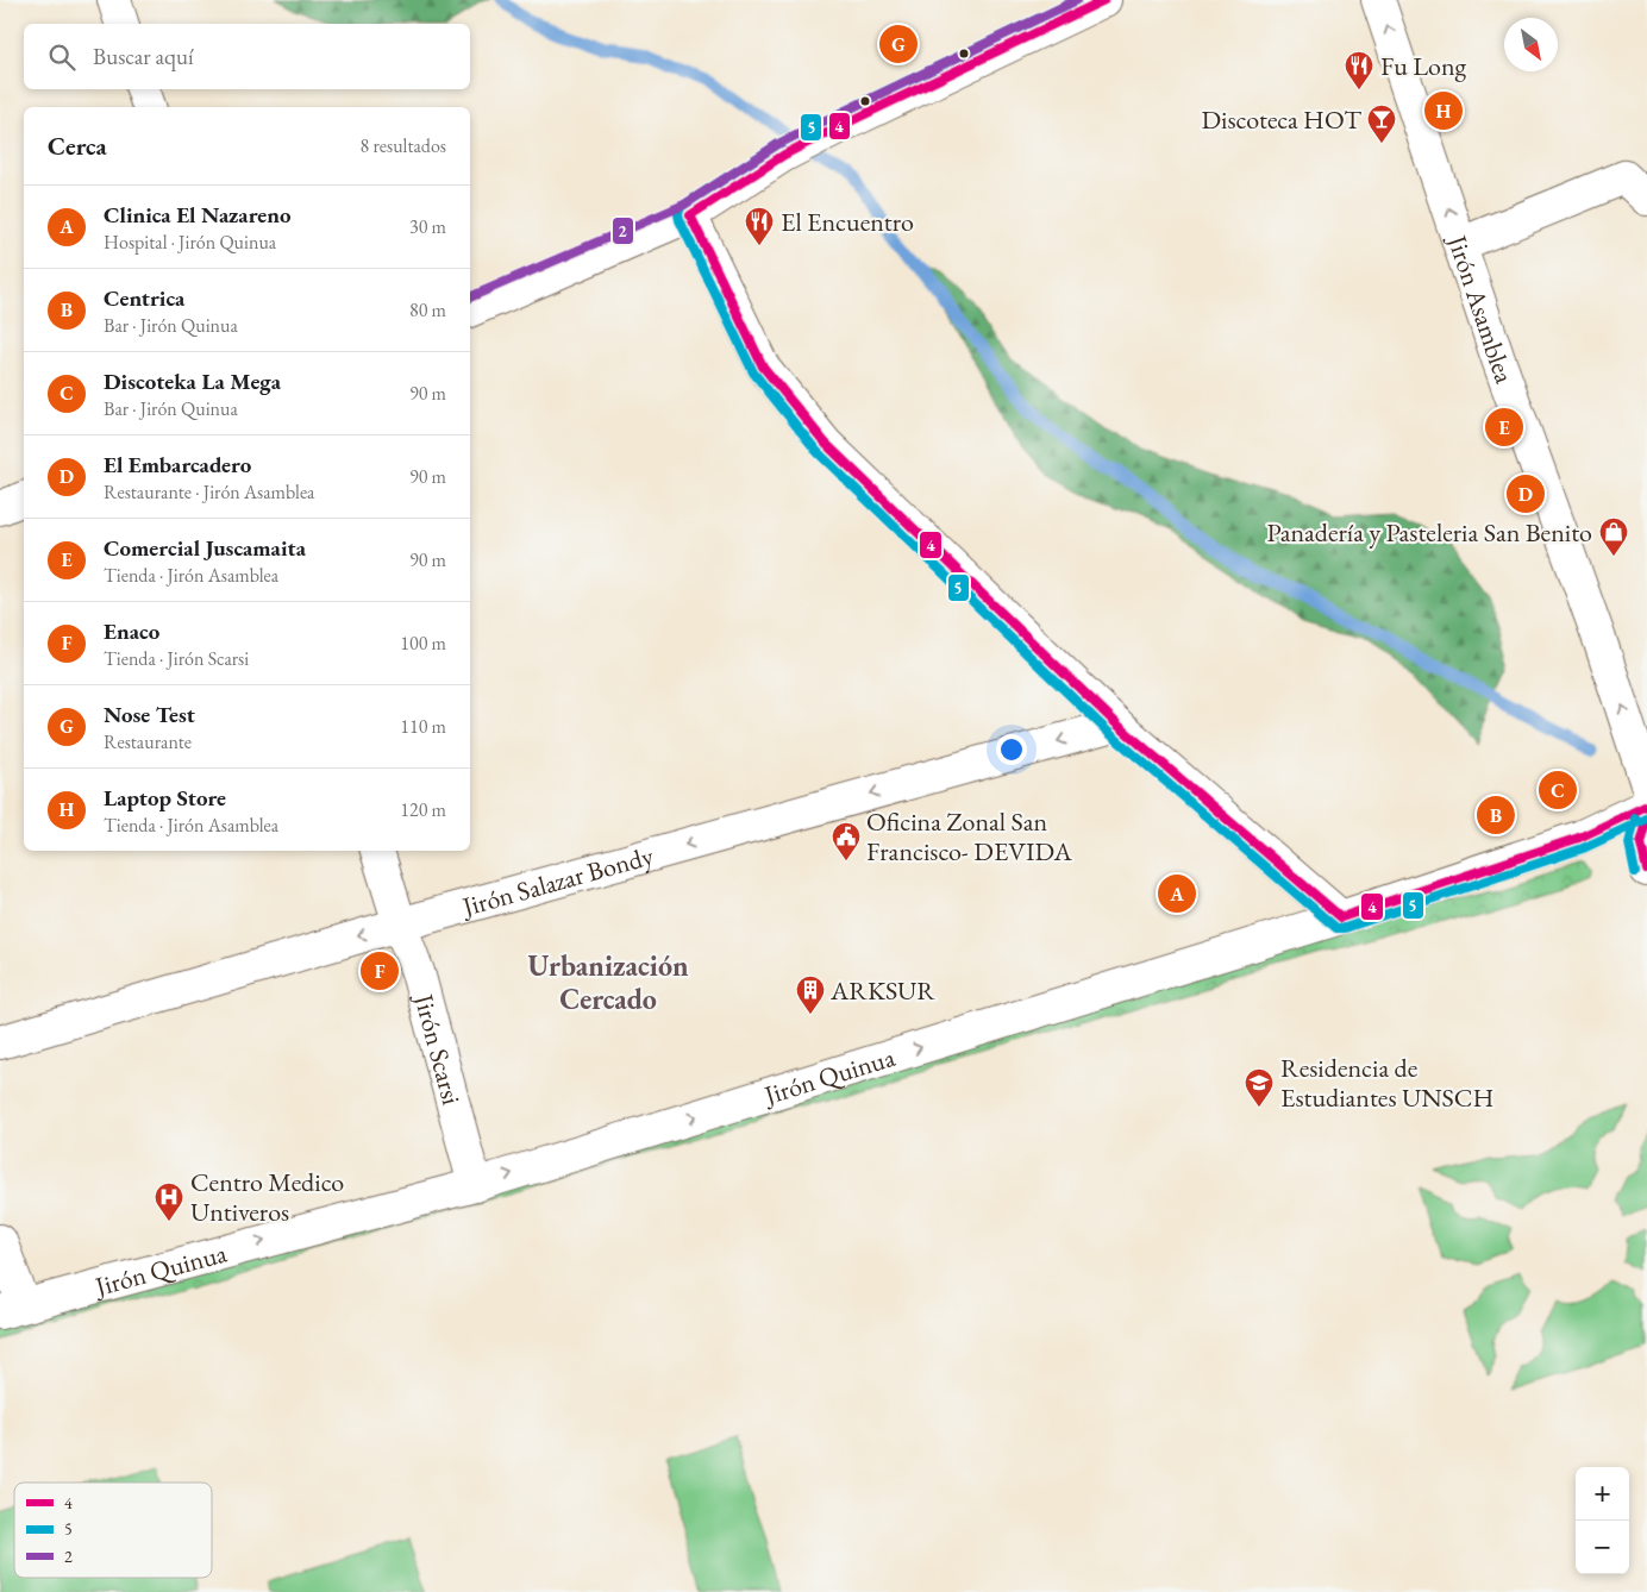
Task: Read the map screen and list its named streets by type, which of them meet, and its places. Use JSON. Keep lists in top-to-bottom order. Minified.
{"streets":{"street":["Jirón Asamblea","Jirón Salazar Bondy","Jirón Scarsi","Jirón Quinua"]},"crossings":[["Jirón Salazar Bondy","Jirón Scarsi"],["Jirón Scarsi","Jirón Quinua"]],"one_way":["Jirón Asamblea","Jirón Salazar Bondy","Jirón Quinua"],"districts":["Urbanización Cercado"],"places":{"restaurant":["Fu Long","El Encuentro"],"bar":["Discoteca HOT"],"shop":["Panadería y Pasteleria San Benito"],"public building":["Oficina Zonal San Francisco- DEVIDA"],"building":["ARKSUR"],"school or university":["Residencia de Estudiantes UNSCH"],"hospital":["Centro Medico Untiveros"]},"lines":["transit line 4","transit line 5","transit line 2"],"legend":["4","5","2"],"north":"bottom right","page":{"pins":["G","H","E","D","C","B","A","F"],"search":"Buscar aquí","heading":["Cerca","8 resultados"],"list":[{"mark":"A","name":"Clinica El Nazareno","note":"Hospital · Jirón Quinua","value":"30 m"},{"mark":"B","name":"Centrica","note":"Bar · Jirón Quinua","value":"80 m"},{"mark":"C","name":"Discoteka La Mega","note":"Bar · Jirón Quinua","value":"90 m"},{"mark":"D","name":"El Embarcadero","note":"Restaurante · Jirón Asamblea","value":"90 m"},{"mark":"E","name":"Comercial Juscamaita","note":"Tienda · Jirón Asamblea","value":"90 m"},{"mark":"F","name":"Enaco","note":"Tienda · Jirón Scarsi","value":"100 m"},{"mark":"G","name":"Nose Test","note":"Restaurante","value":"110 m"},{"mark":"H","name":"Laptop Store","note":"Tienda · Jirón Asamblea","value":"120 m"}],"map_buttons":["+","−"]}}
